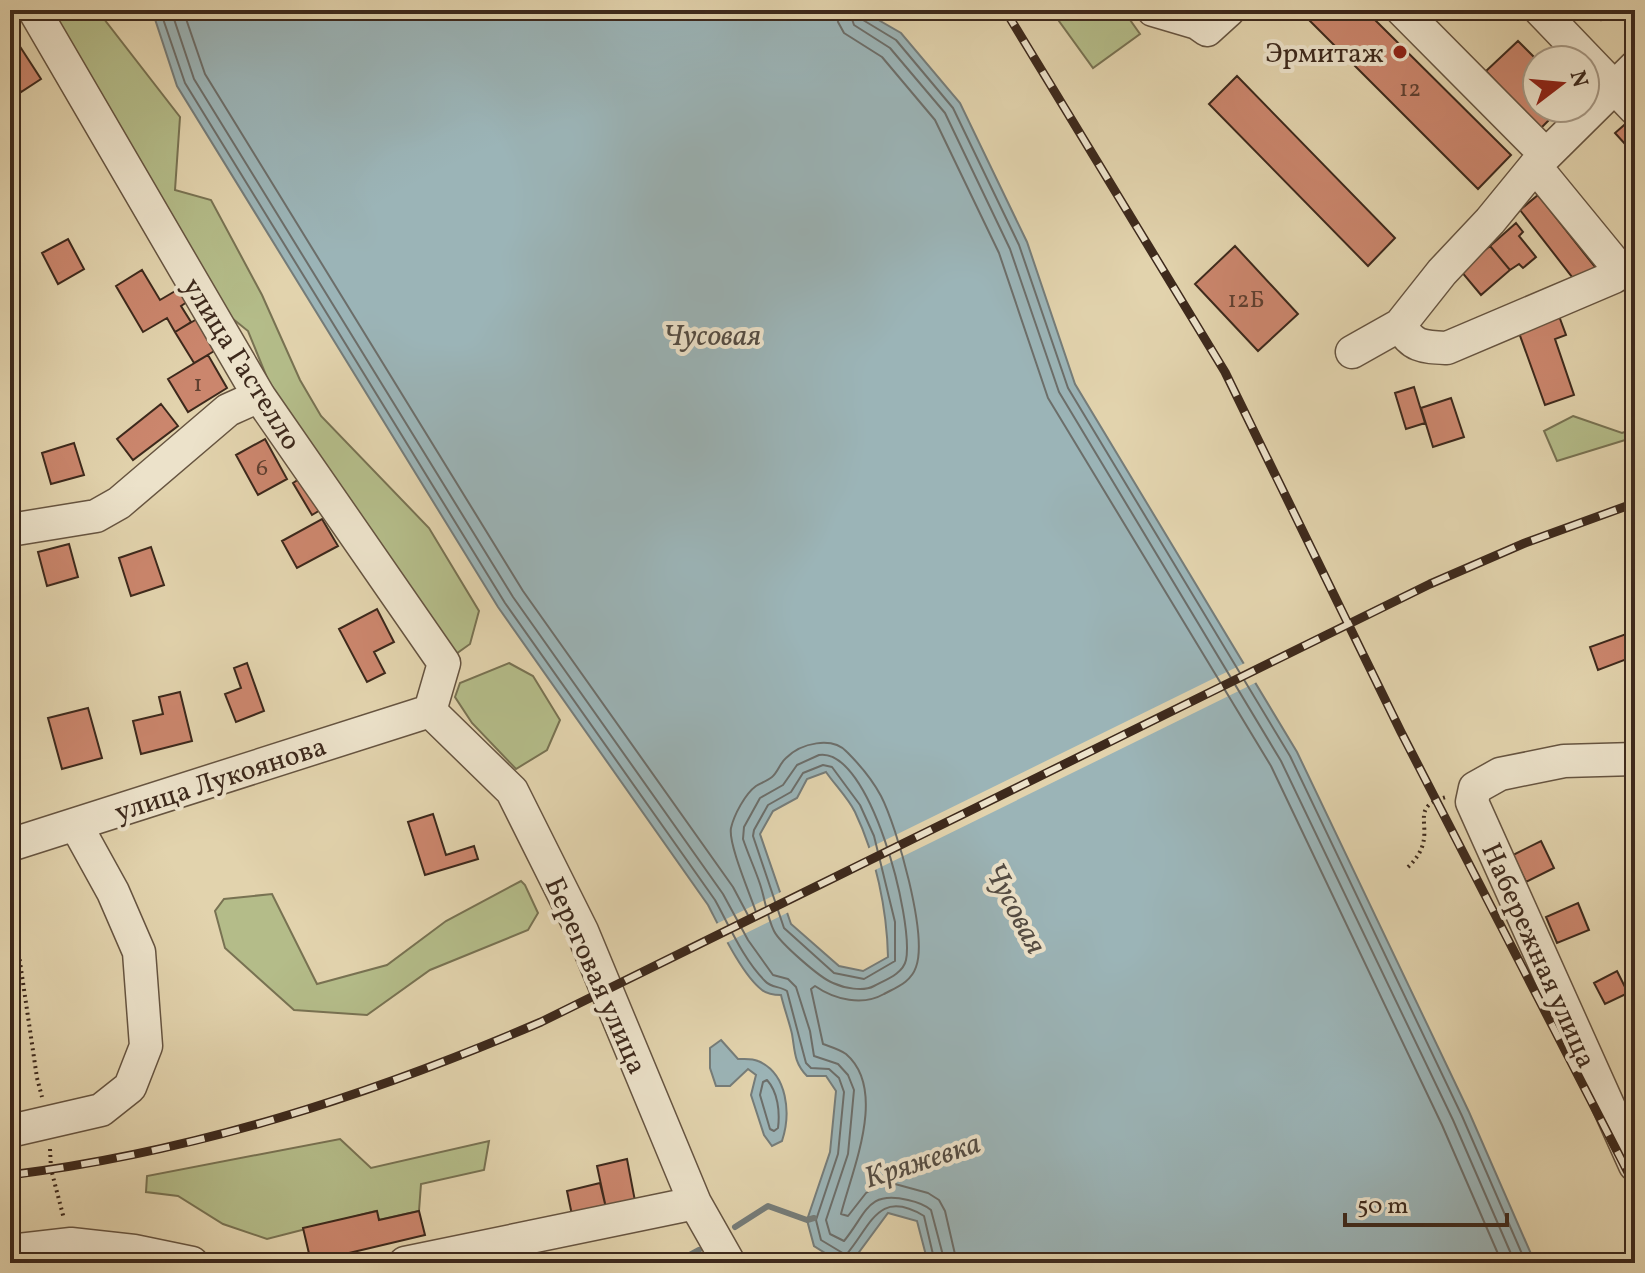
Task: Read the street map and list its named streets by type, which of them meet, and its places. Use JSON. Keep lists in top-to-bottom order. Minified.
{"streets":{"street":["улица Гастелло","улица Лукоянова","Набережная улица","Береговая улица"]},"crossings":[["улица Гастелло","улица Лукоянова"],["улица Гастелло","Береговая улица"],["улица Лукоянова","Береговая улица"]],"water":["Чусовая","Кряжевка"],"places":["Эрмитаж"],"house_numbers":["12","12Б","1","6"],"scale_bar":"50 m","north":"right"}
